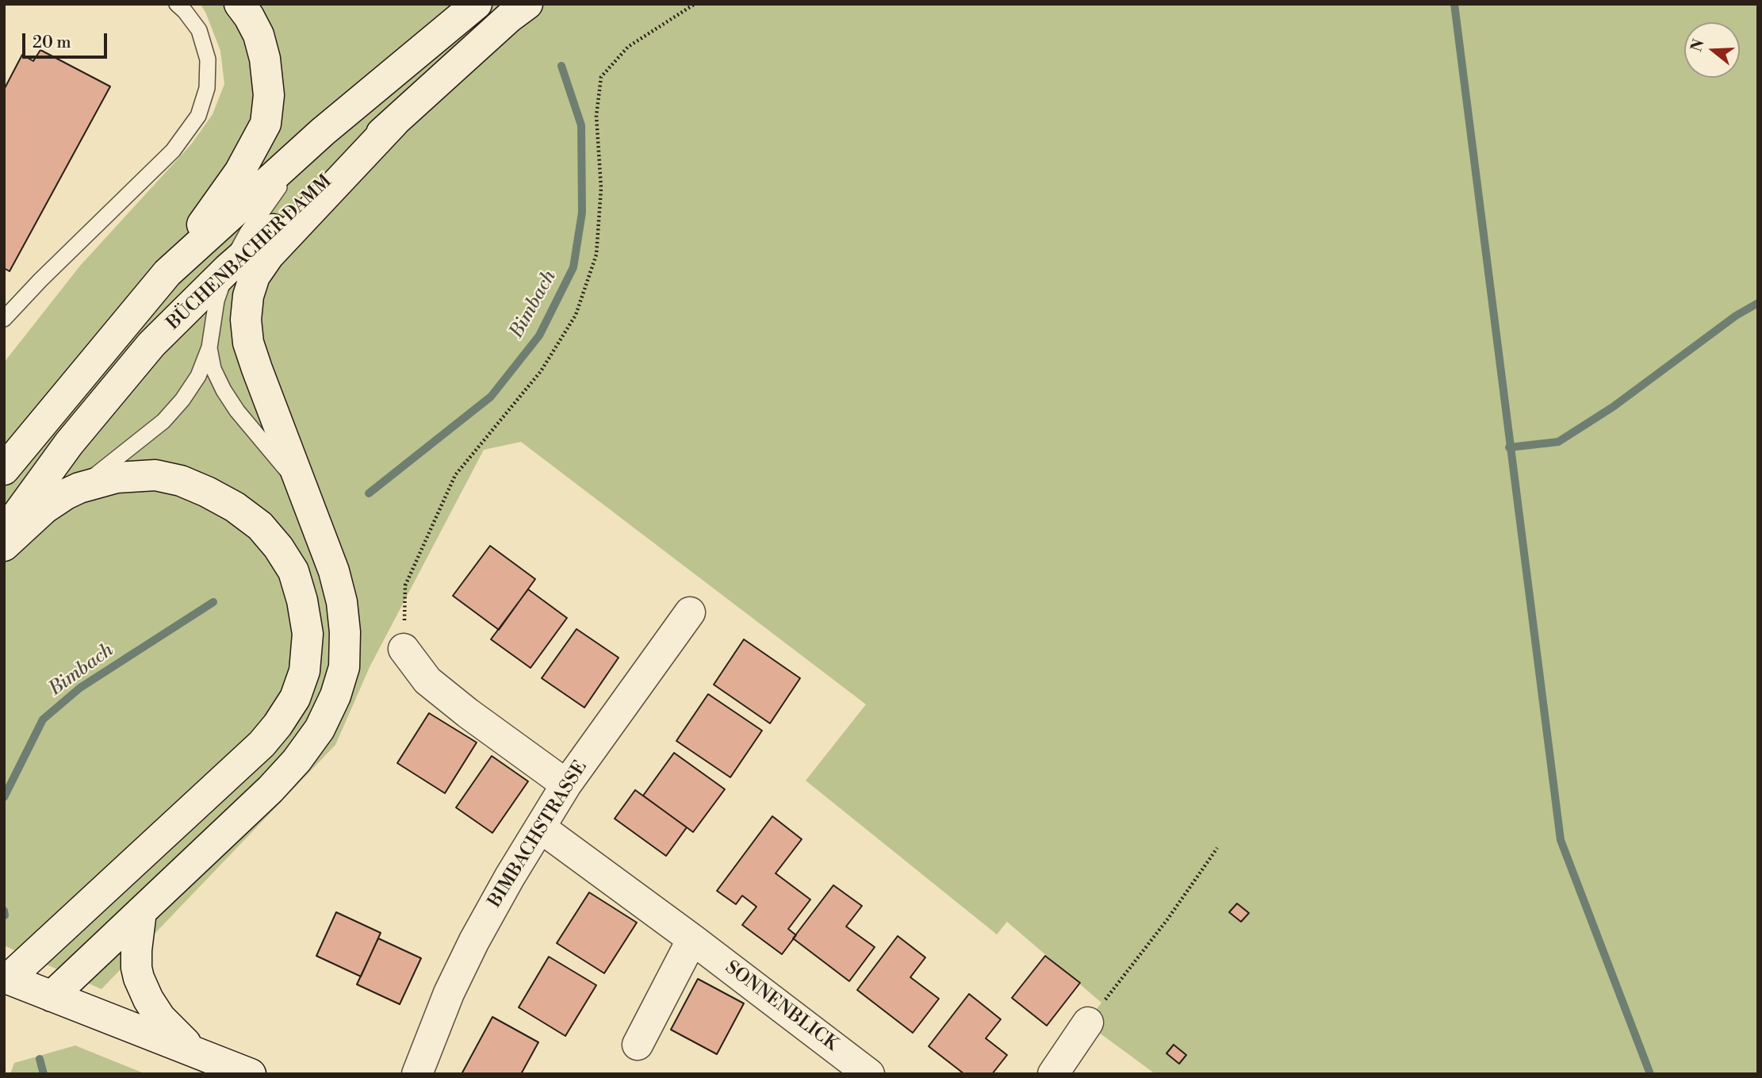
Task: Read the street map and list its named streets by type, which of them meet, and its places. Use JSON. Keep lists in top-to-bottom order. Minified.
{"streets":{"main road":["BÜCHENBACHER DAMM","BIMBACHSTRASSE","SONNENBLICK"]},"crossings":[["BIMBACHSTRASSE","SONNENBLICK"]],"water":["Bimbach"],"scale_bar":"20 m","north":"left"}
